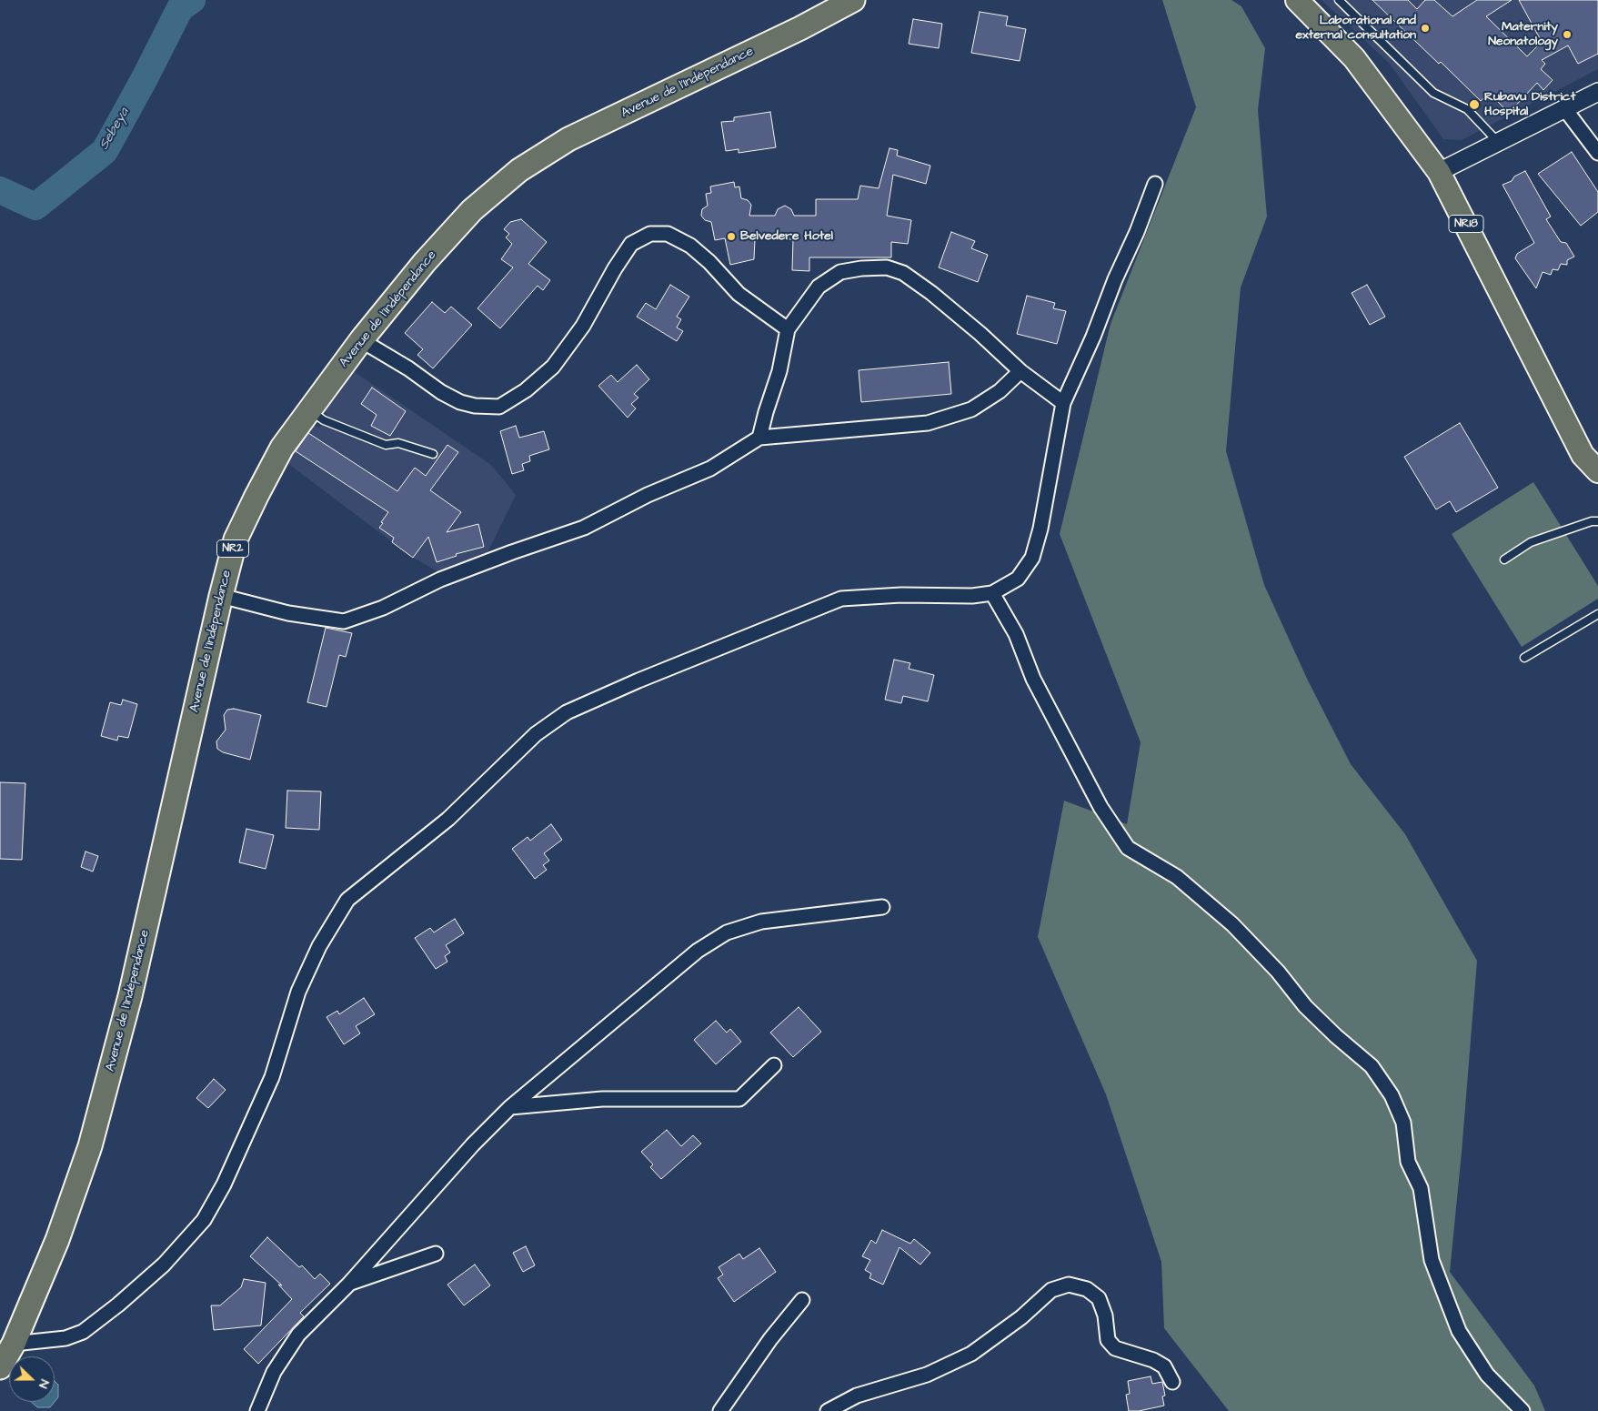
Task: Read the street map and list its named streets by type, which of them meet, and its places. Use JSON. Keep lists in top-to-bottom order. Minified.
{"streets":{"highway":["Avenue de l'Indépendance","NR2"],"main road":["NR18"]},"water":["Sebeya"],"places":["Laborational and external consultation","Maternity Neonatology","Rubavu District Hospital","Belvedere Hotel"],"north":"right"}
